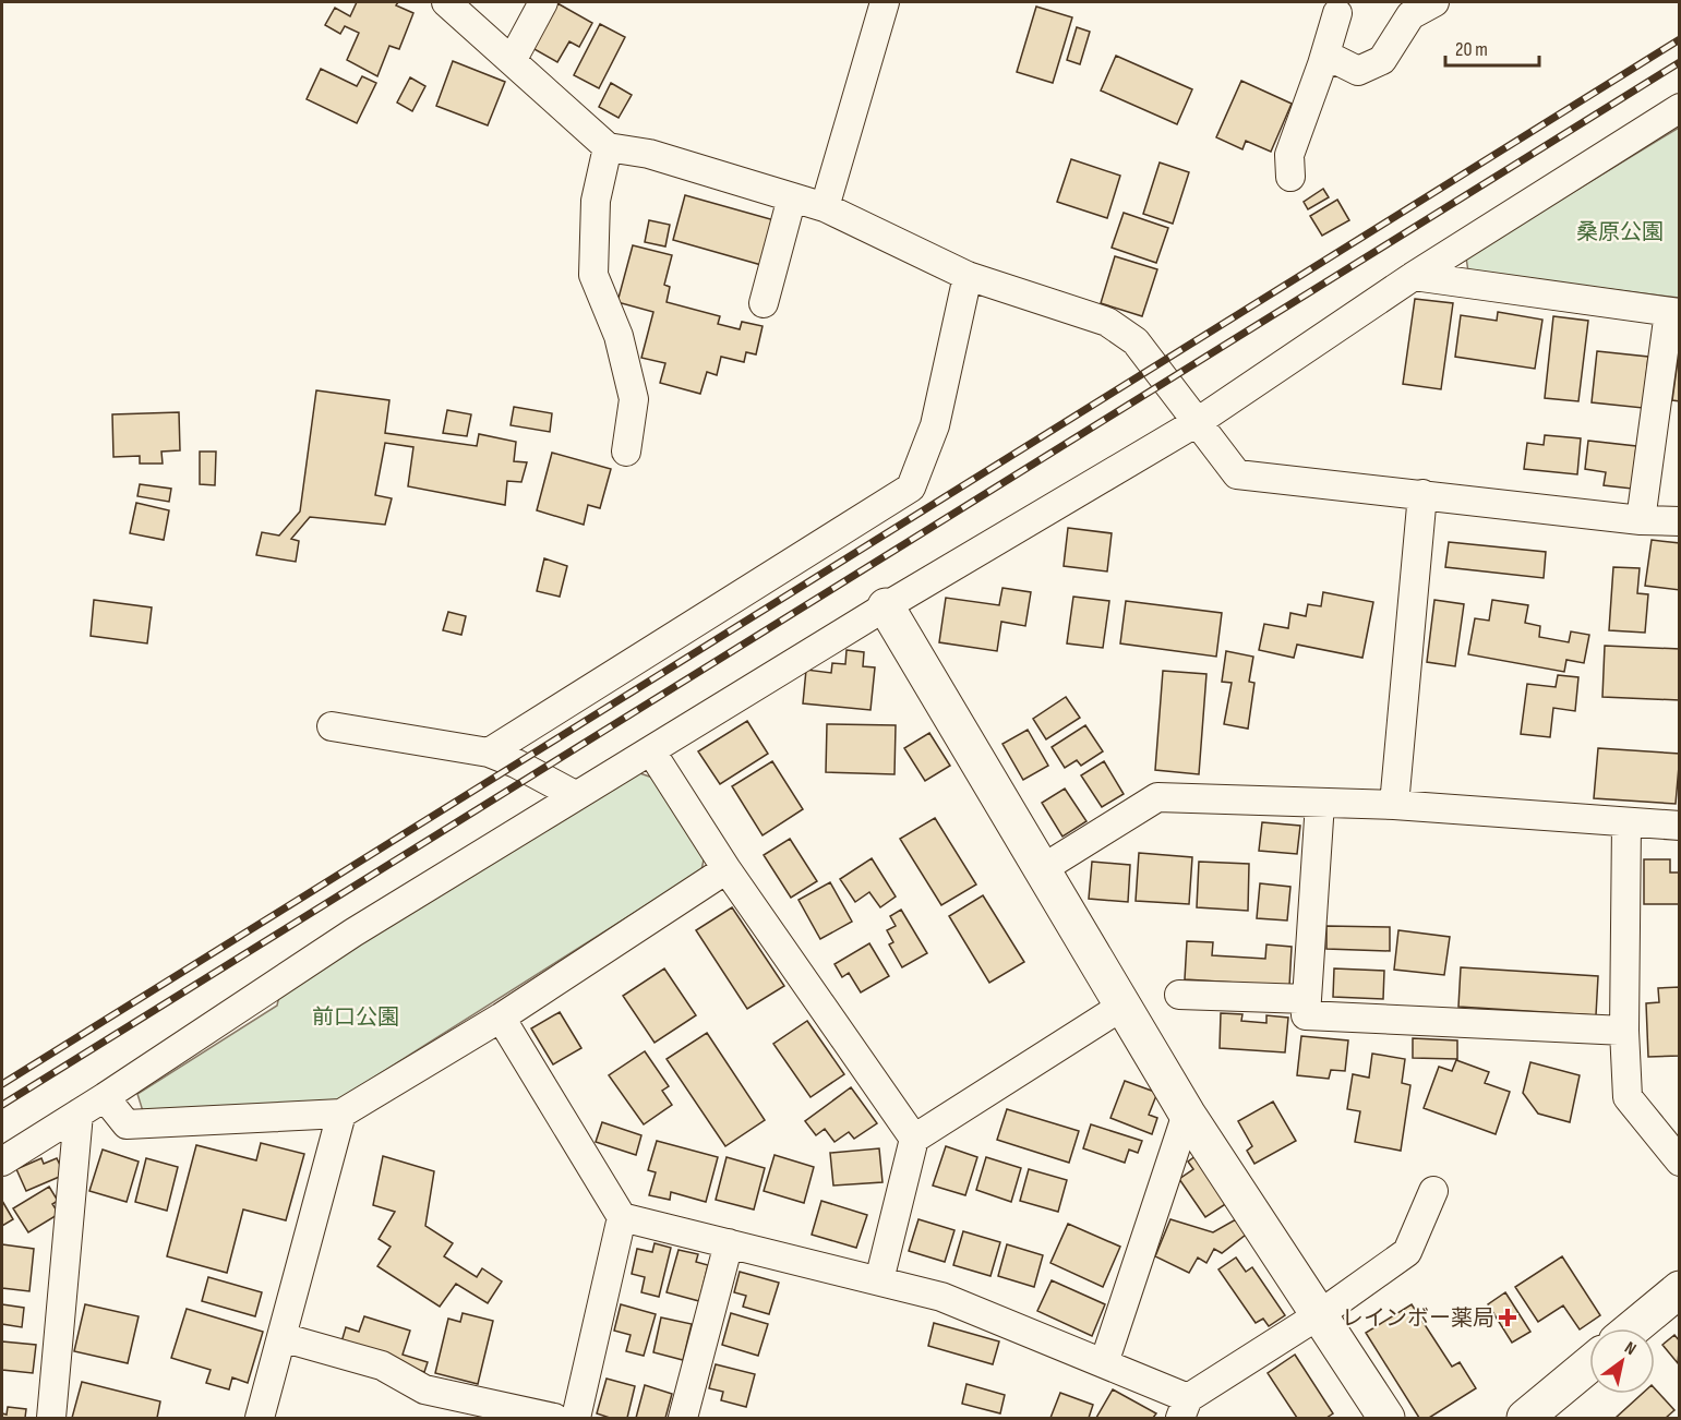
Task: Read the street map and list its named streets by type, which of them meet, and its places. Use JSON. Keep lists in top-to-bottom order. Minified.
{"parks":["桑原公園","前口公園"],"places":{"health":["レインボー薬局"]},"scale_bar":"20 m","north":"top right"}
